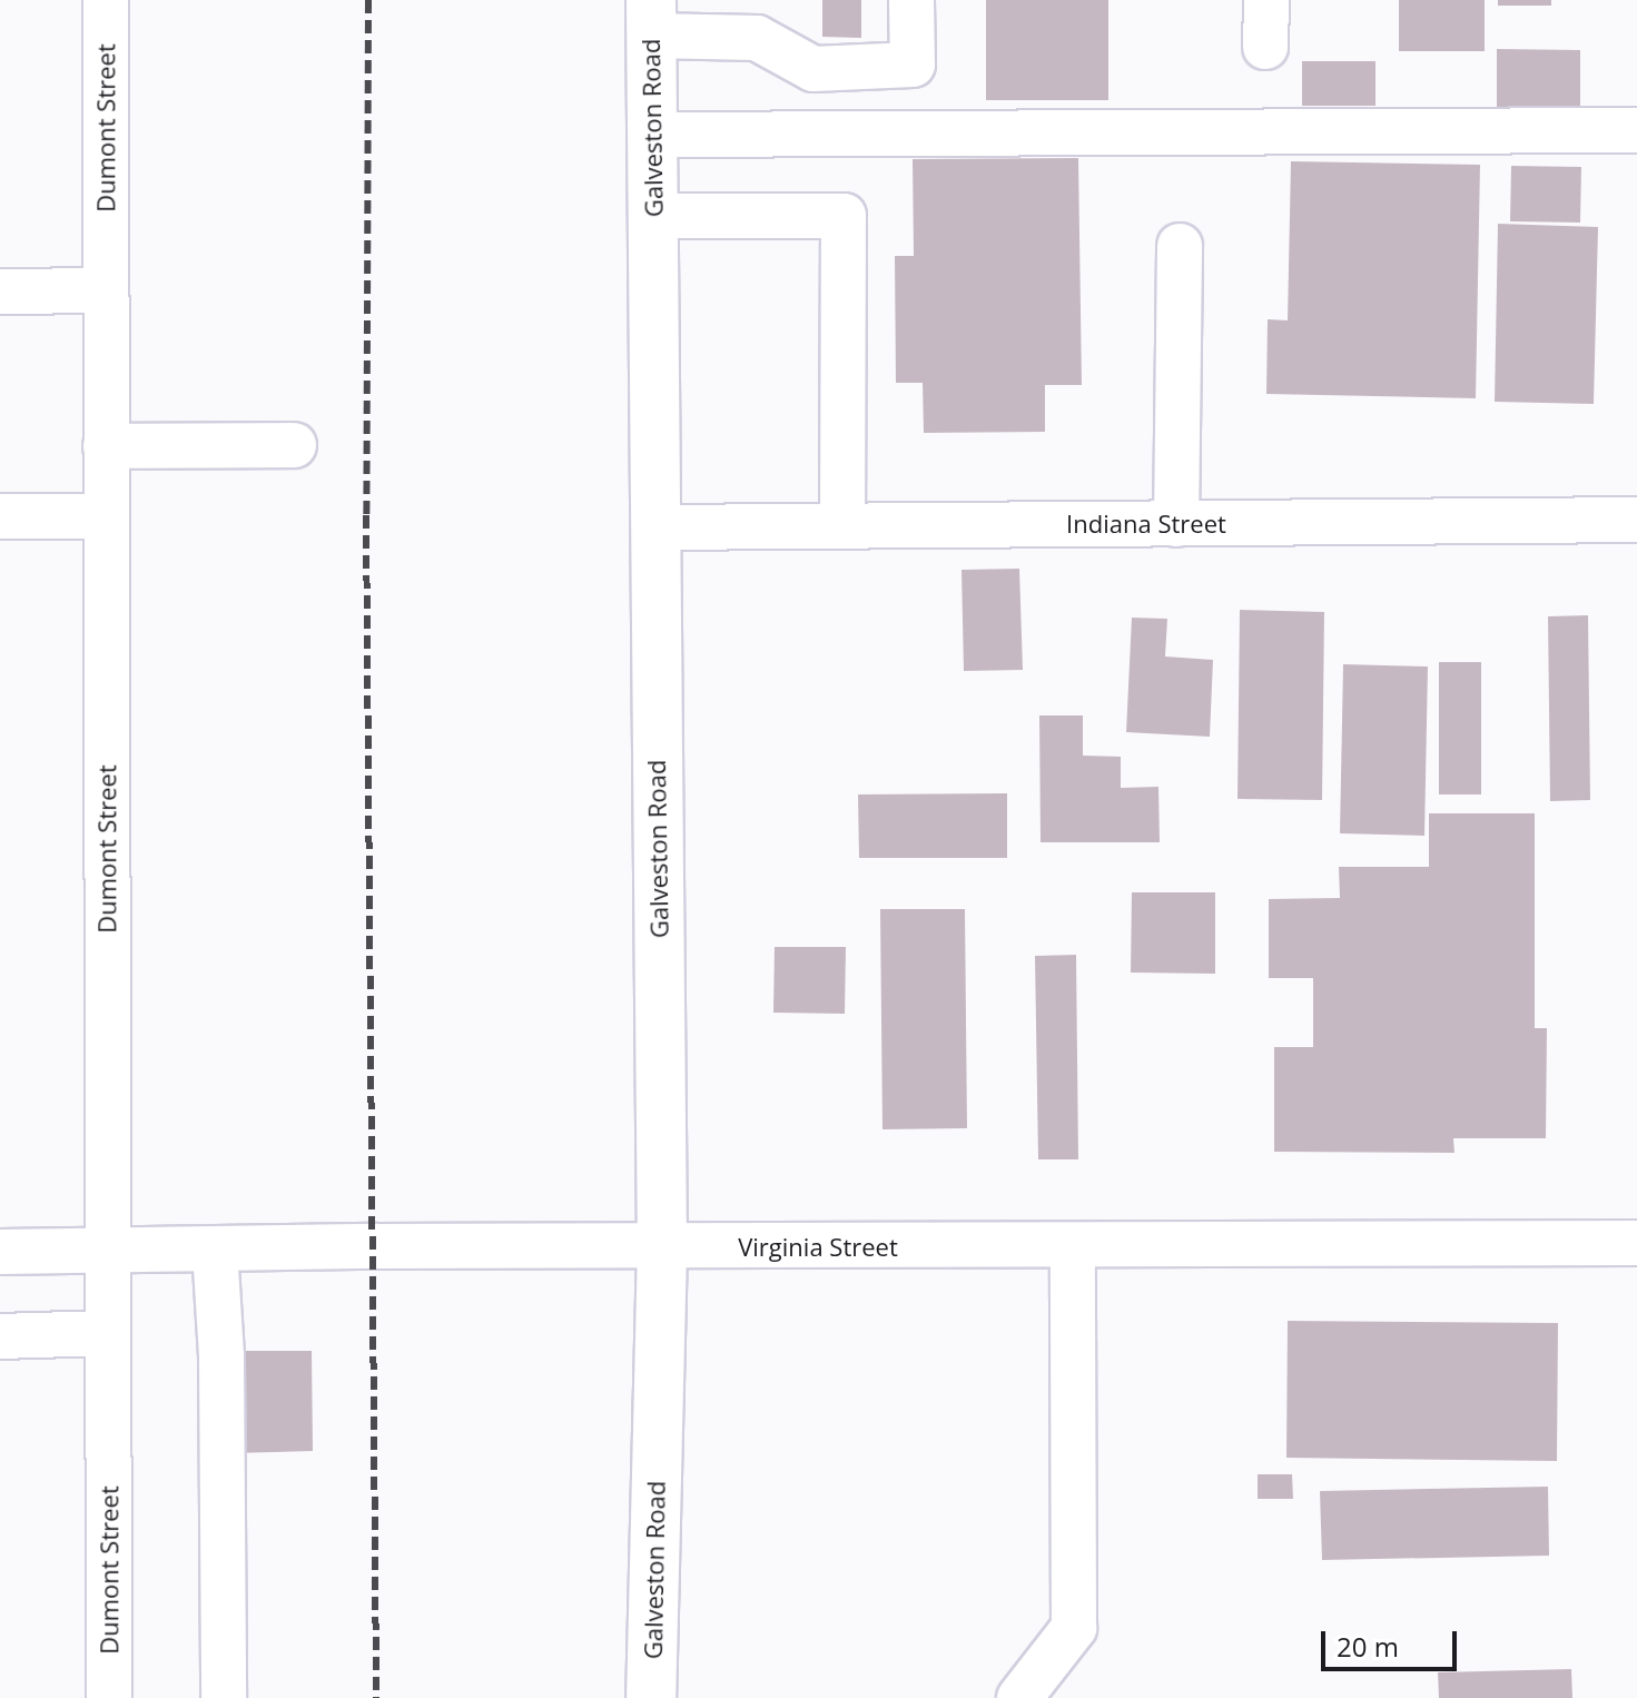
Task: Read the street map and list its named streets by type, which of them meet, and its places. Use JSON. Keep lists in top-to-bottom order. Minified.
{"streets":{"main road":["Galveston Road"],"street":["Dumont Street","Indiana Street","Virginia Street"]},"crossings":[["Dumont Street","Virginia Street"],["Galveston Road","Indiana Street"],["Galveston Road","Virginia Street"]],"scale_bar":"20 m"}
